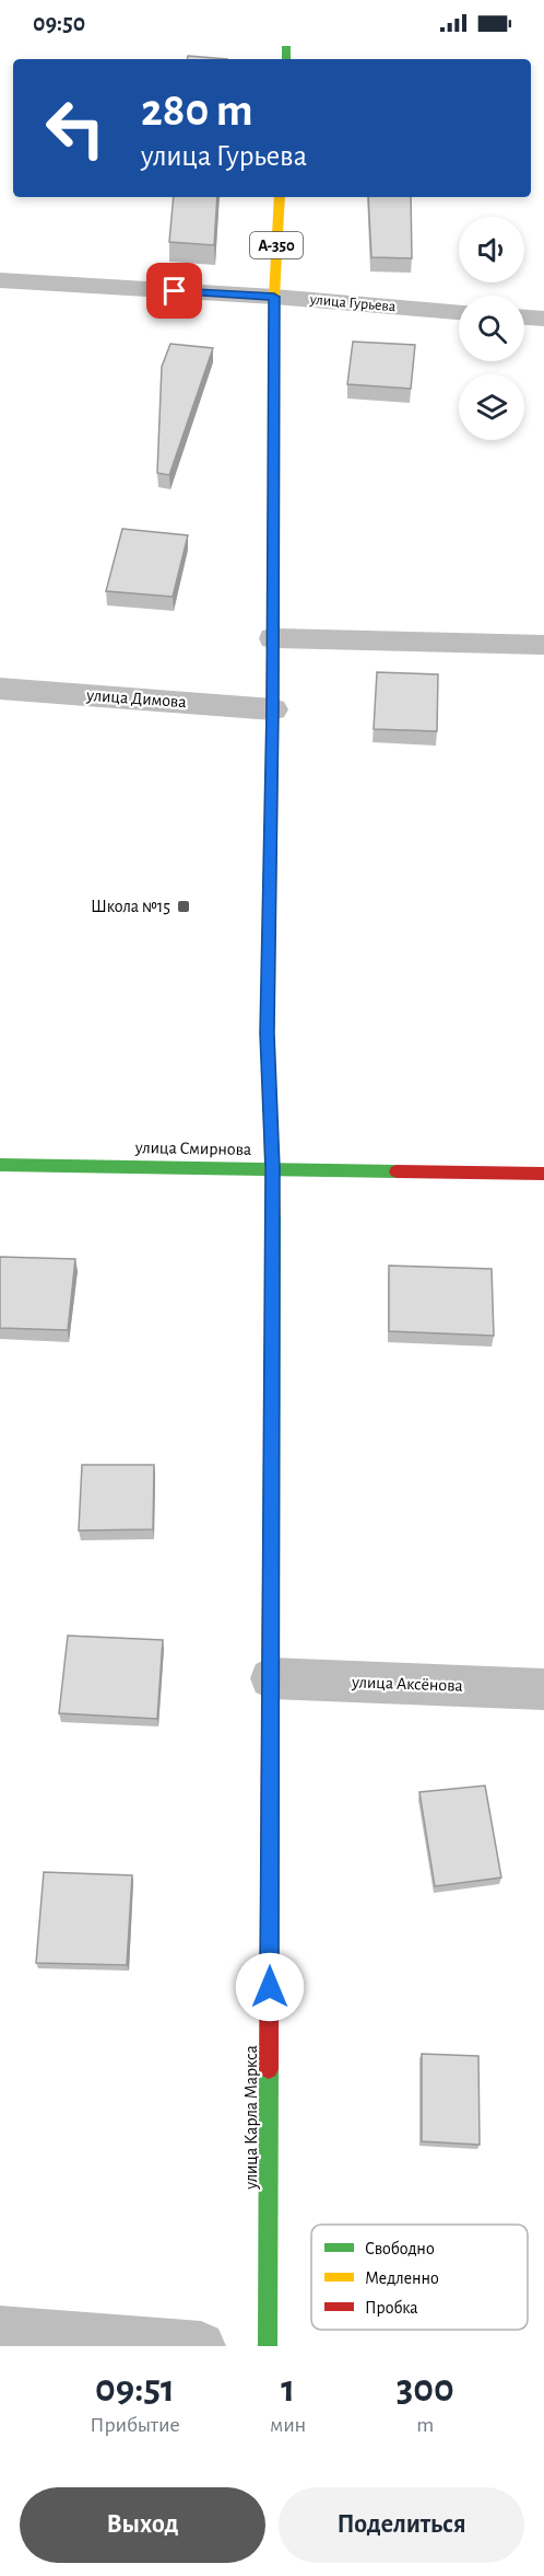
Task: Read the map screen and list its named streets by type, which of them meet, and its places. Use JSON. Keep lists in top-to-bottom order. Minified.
{"streets":{"main road":["А-350","улица Смирнова","улица Карла Маркса"],"street":["улица Гурьева","улица Димова","улица Аксёнова"]},"crossings":[["улица Гурьева","улица Карла Маркса"],["улица Димова","улица Карла Маркса"],["улица Смирнова","улица Карла Маркса"],["улица Аксёнова","улица Карла Маркса"]],"places":{"transit":["Школа №15"]},"legend":["Свободно","Медленно","Пробка"],"page":{"status":"09:50","turn":["280 m","улица Гурьева"],"eta":["09:51","Прибытие","1","мин","300","m"],"buttons":["Выход","Поделиться"]}}
